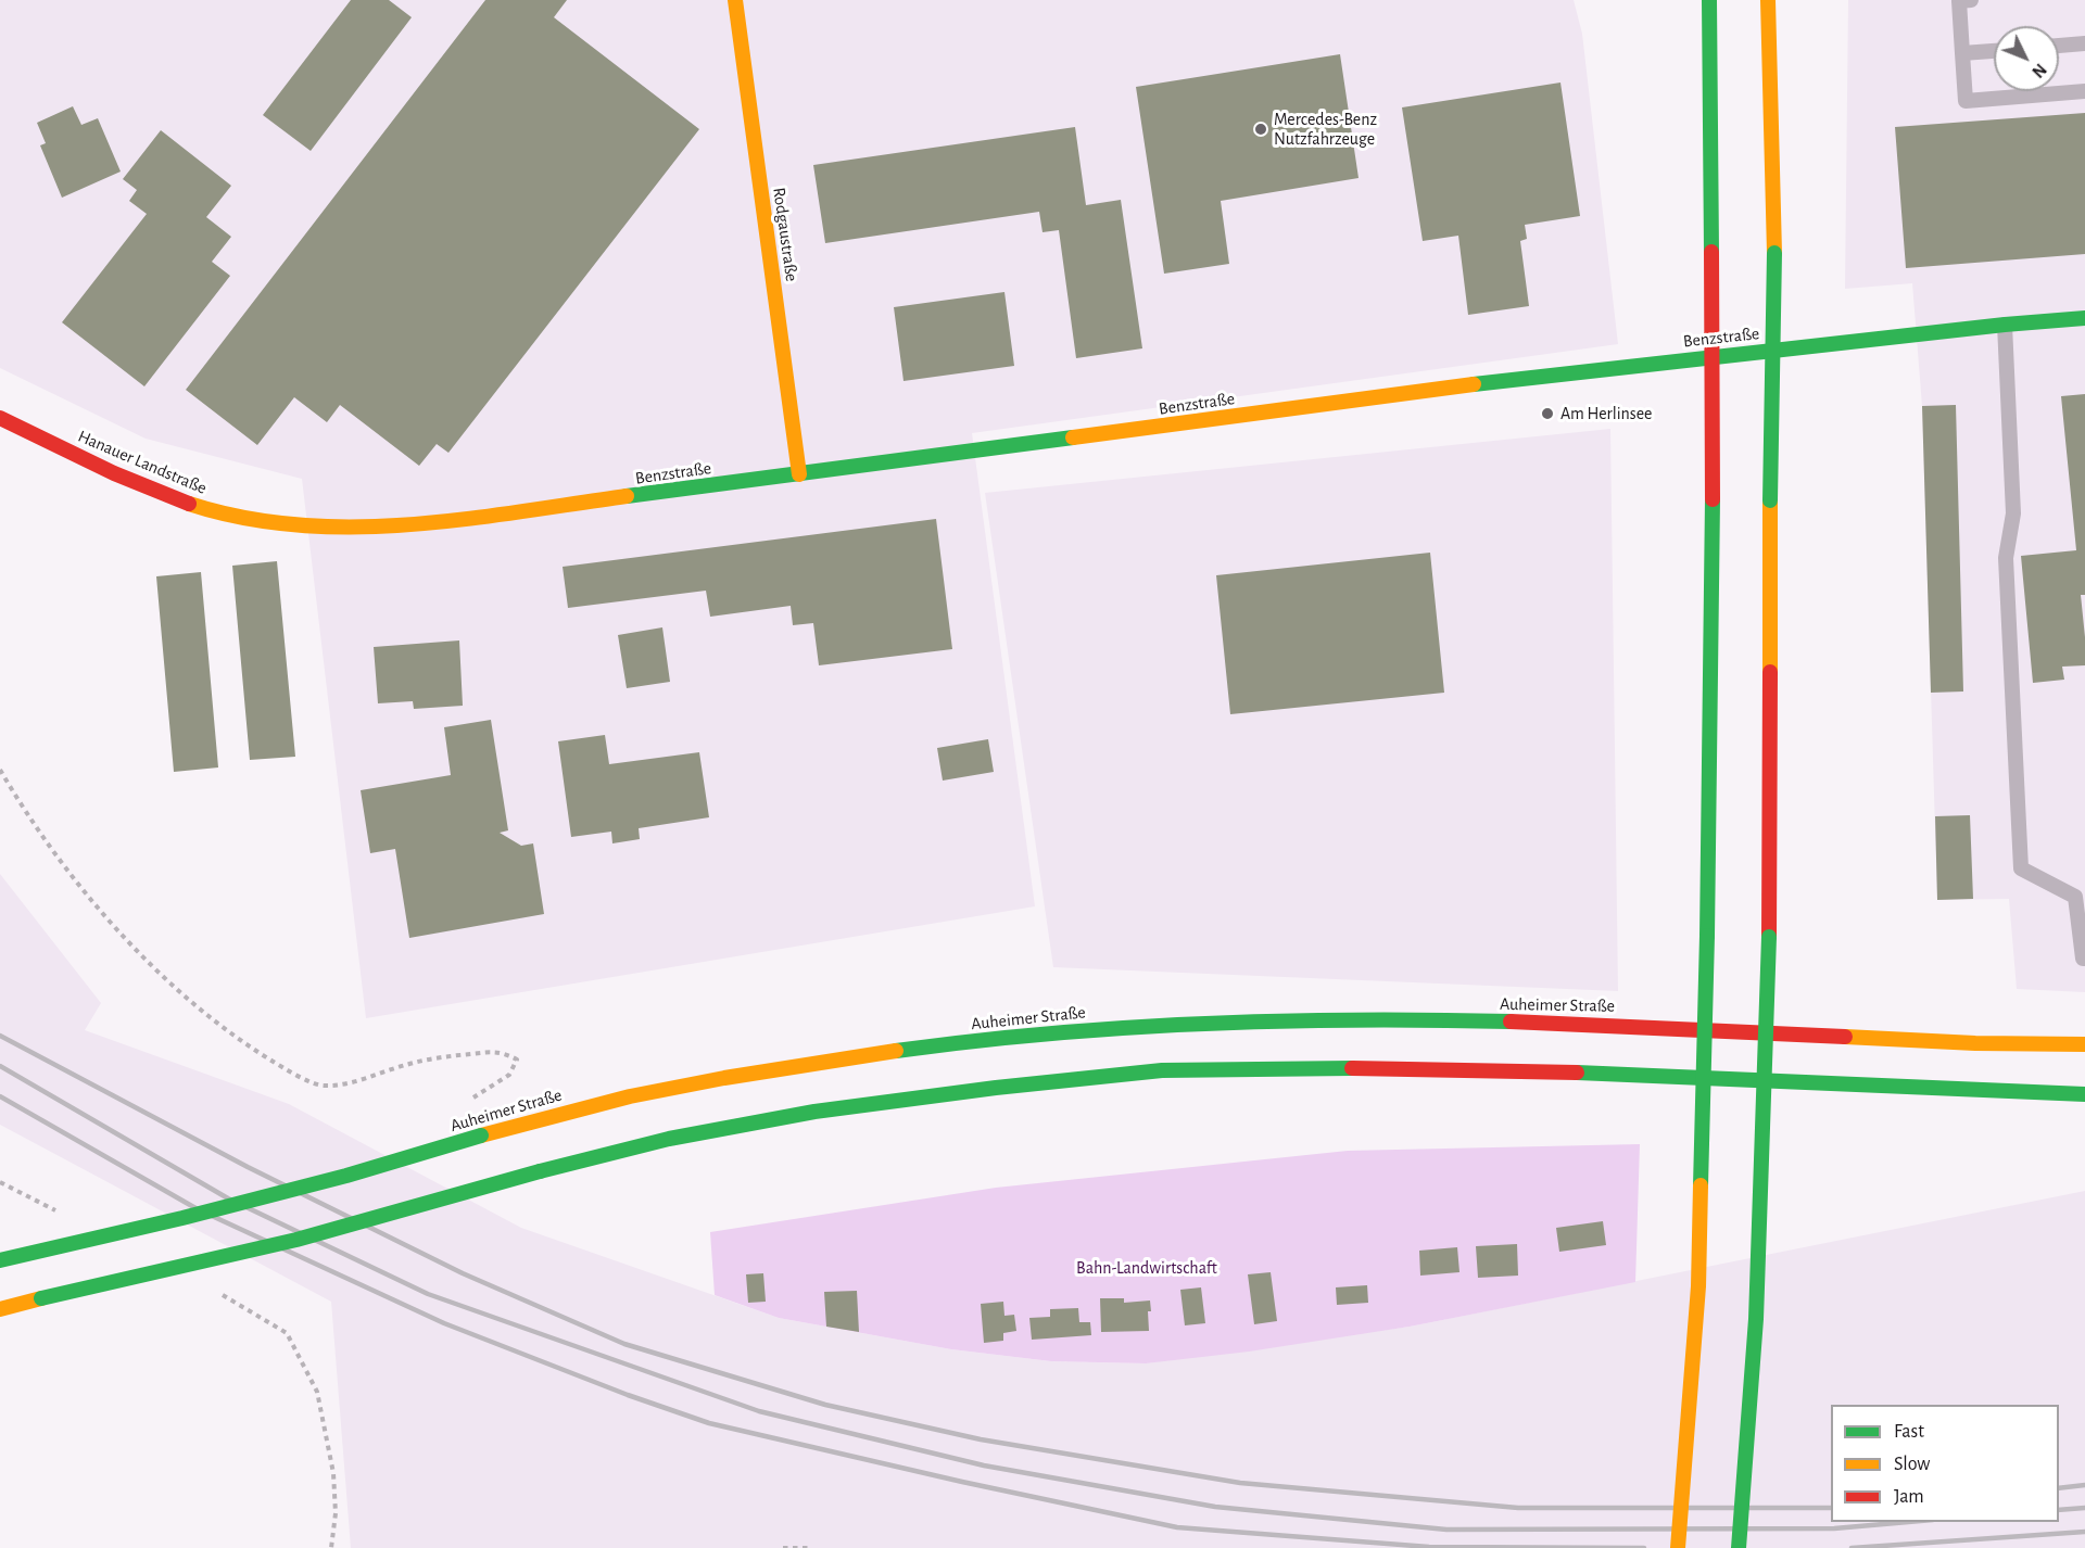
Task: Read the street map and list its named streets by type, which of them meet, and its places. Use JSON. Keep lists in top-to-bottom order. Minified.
{"streets":{"main road":["Rodgaustraße","Benzstraße","Hanauer Landstraße","Auheimer Straße"]},"crossings":[["Rodgaustraße","Benzstraße"],["Benzstraße","Hanauer Landstraße"]],"parks":["Bahn-Landwirtschaft"],"places":["Mercedes-Benz Nutzfahrzeuge","Am Herlinsee"],"legend":["Fast","Slow","Jam"],"north":"bottom right"}
